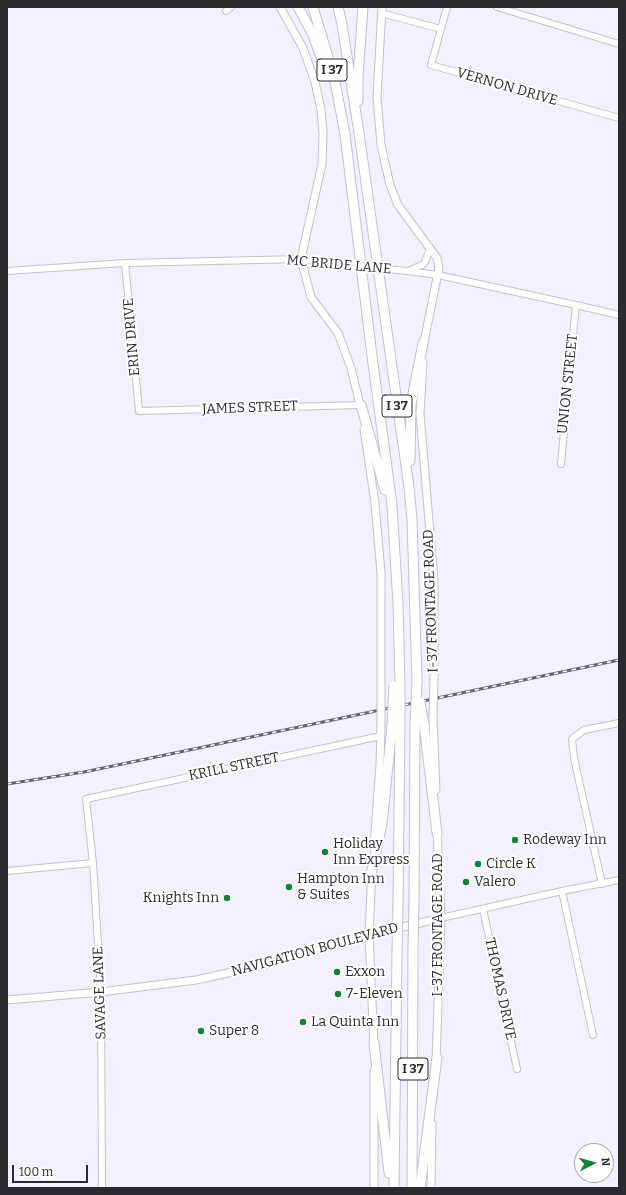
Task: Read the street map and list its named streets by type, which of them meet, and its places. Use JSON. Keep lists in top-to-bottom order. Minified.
{"streets":{"highway":["I 37"],"main road":["I-37 FRONTAGE ROAD","NAVIGATION BOULEVARD"],"street":["VERNON DRIVE","MC BRIDE LANE","ERIN DRIVE","UNION STREET","JAMES STREET","KRILL STREET","THOMAS DRIVE","SAVAGE LANE"]},"crossings":[["MC BRIDE LANE","ERIN DRIVE"],["MC BRIDE LANE","UNION STREET"],["MC BRIDE LANE","I-37 FRONTAGE ROAD"],["ERIN DRIVE","JAMES STREET"],["I-37 FRONTAGE ROAD","NAVIGATION BOULEVARD"],["KRILL STREET","SAVAGE LANE"],["NAVIGATION BOULEVARD","THOMAS DRIVE"],["NAVIGATION BOULEVARD","SAVAGE LANE"]],"places":["Rodeway Inn","Holiday Inn Express","Circle K","Valero","Hampton Inn & Suites","Knights Inn","Exxon","7-Eleven","La Quinta Inn","Super 8"],"scale_bar":"100 m","north":"right"}
